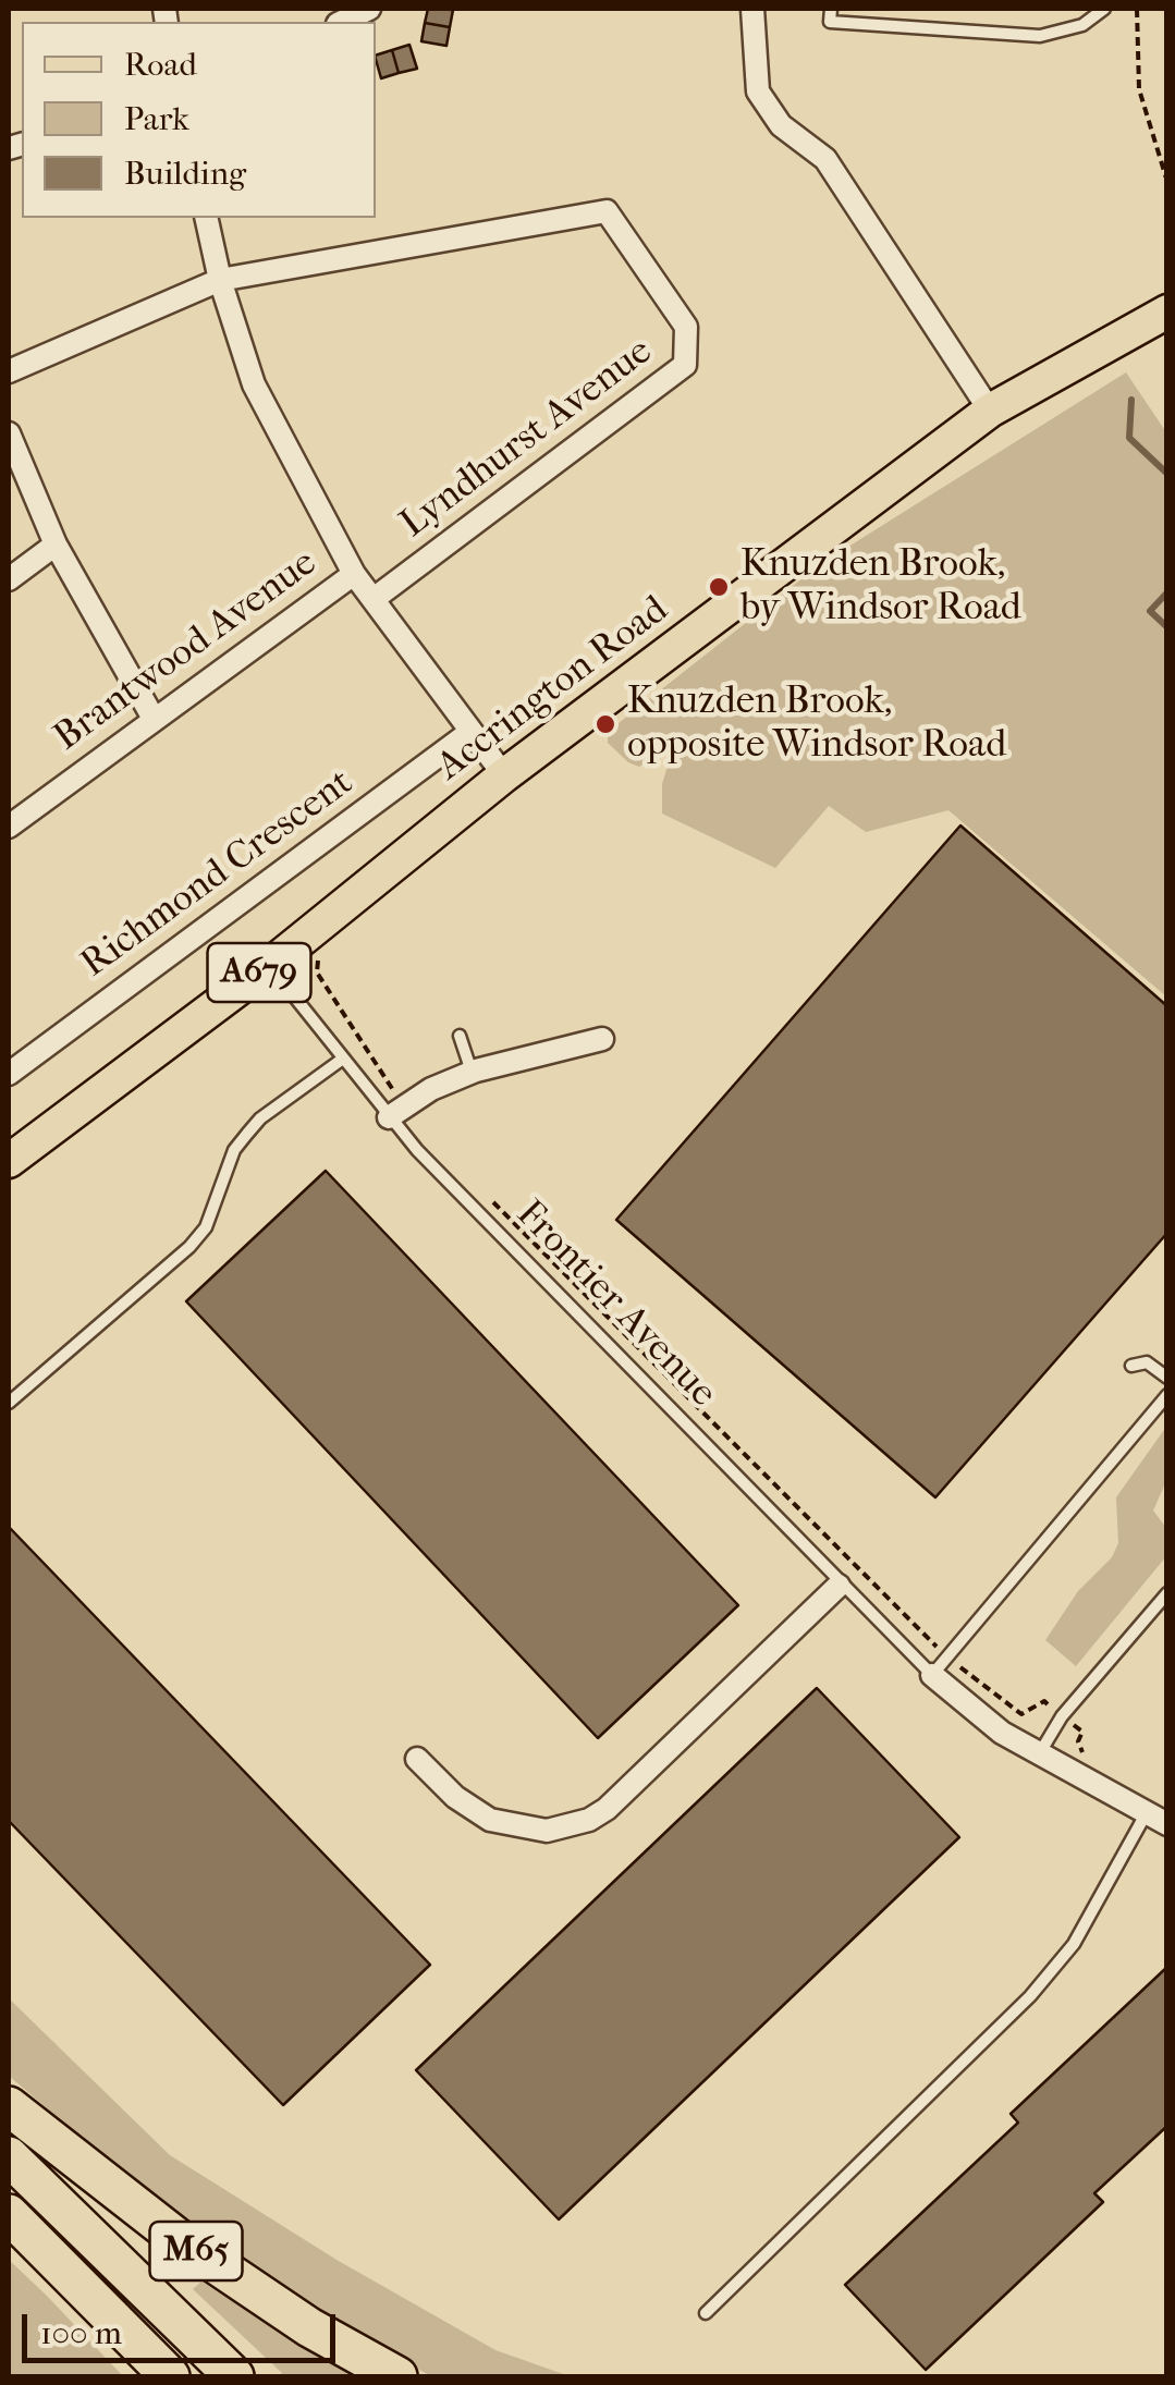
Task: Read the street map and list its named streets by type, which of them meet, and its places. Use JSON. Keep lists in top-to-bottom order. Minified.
{"streets":{"highway":["M65"],"main road":["Accrington Road","A679"],"street":["Lyndhurst Avenue","Brantwood Avenue","Richmond Crescent"],"lane":["Frontier Avenue"]},"crossings":[["Accrington Road","Frontier Avenue"]],"places":["Knuzden Brook, by Windsor Road","Knuzden Brook, opposite Windsor Road"],"legend":["Road","Park","Building"],"scale_bar":"100 m"}
